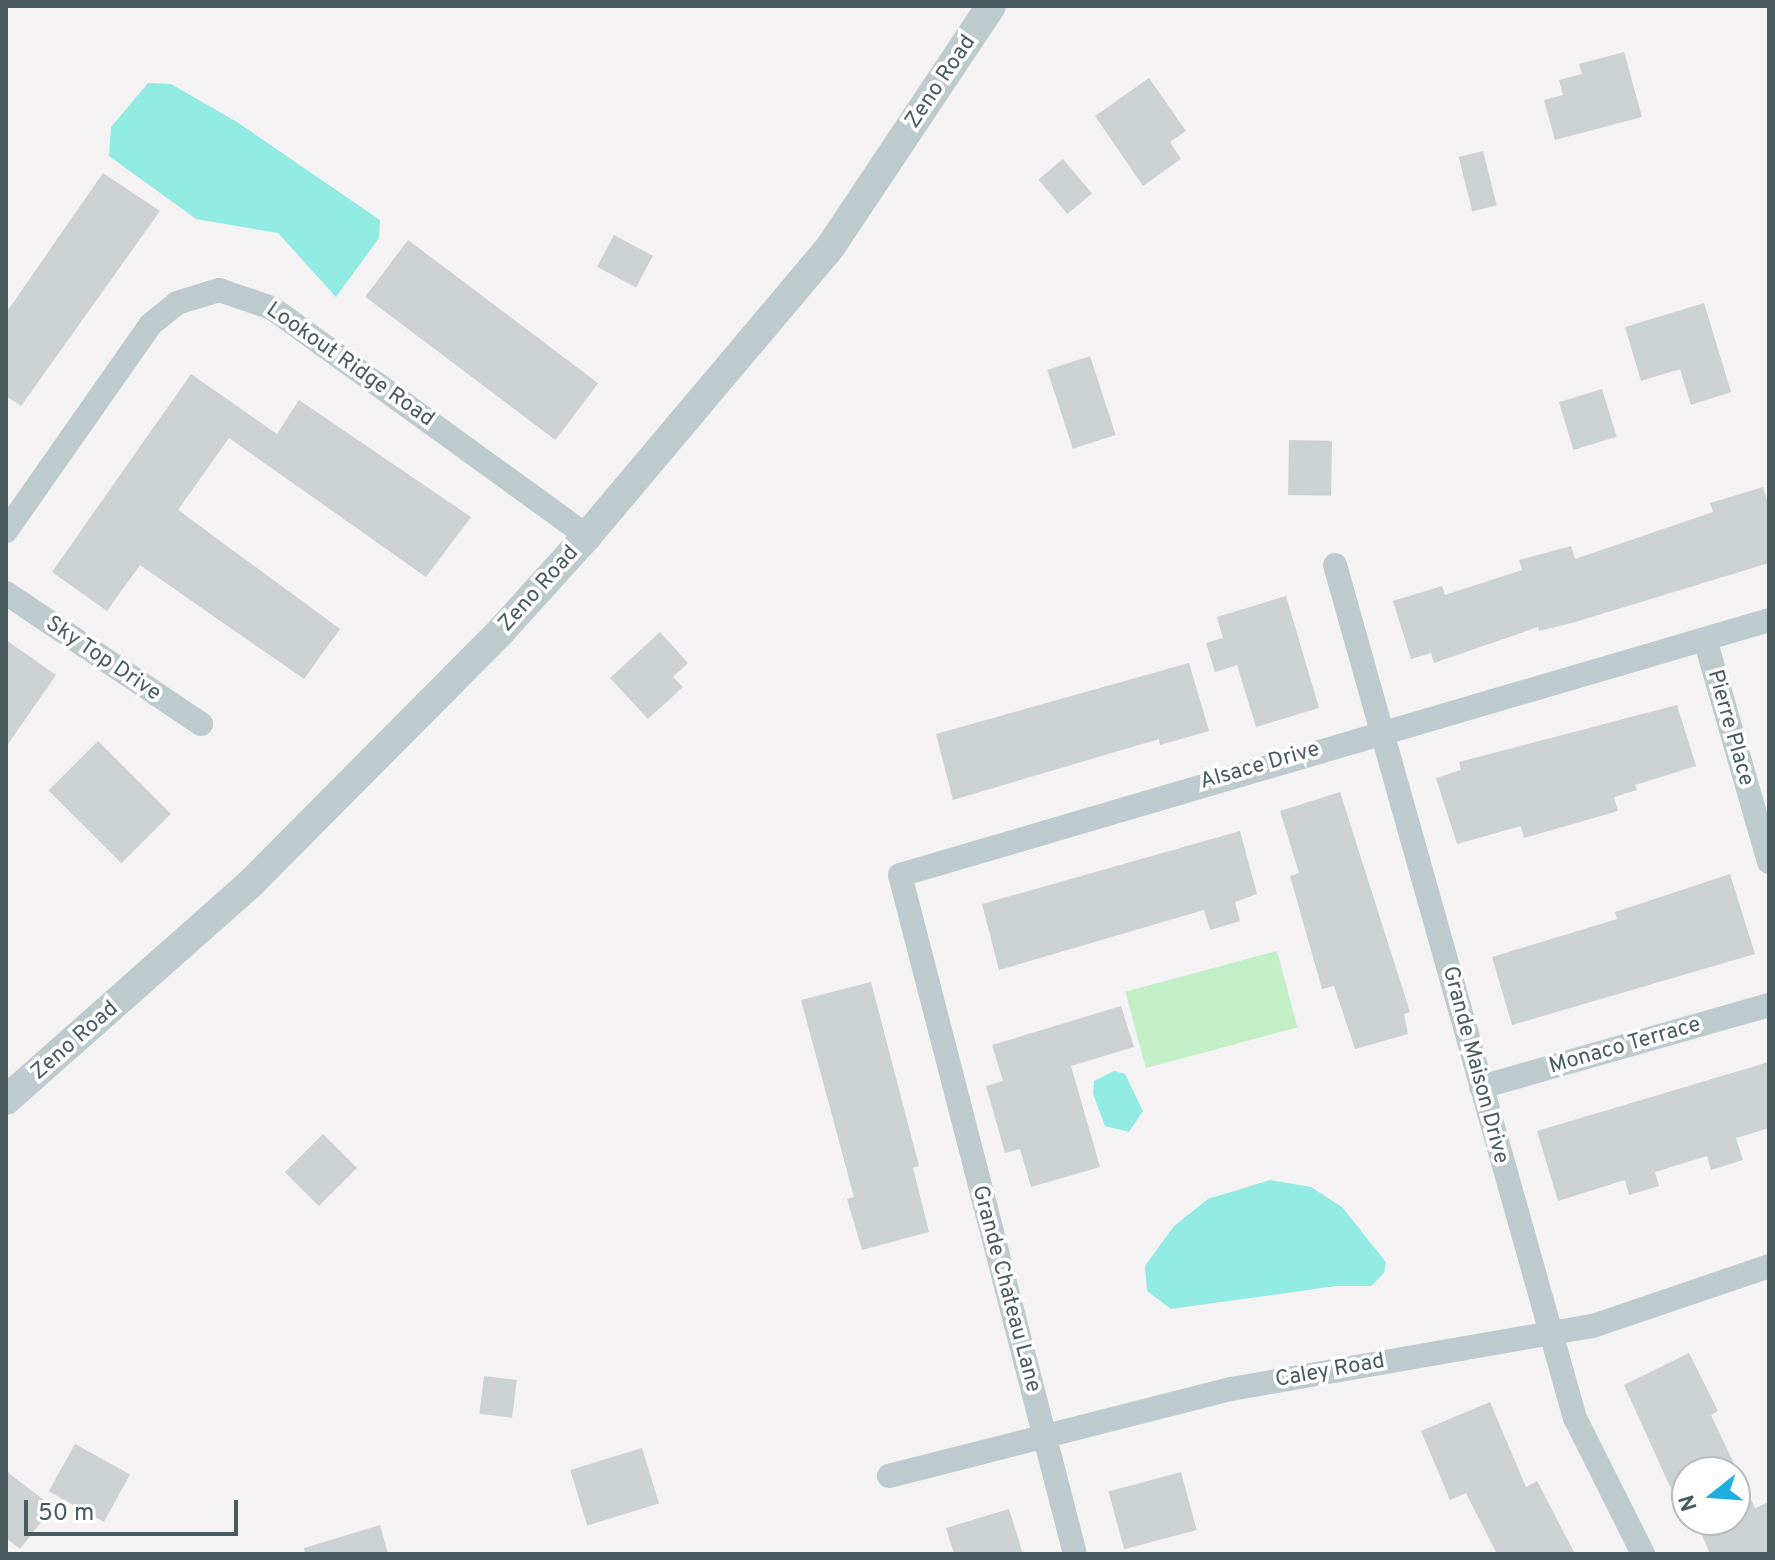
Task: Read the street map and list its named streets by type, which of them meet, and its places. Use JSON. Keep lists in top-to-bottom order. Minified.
{"streets":{"street":["Zeno Road","Lookout Ridge Road","Sky Top Drive","Pierre Place","Alsace Drive","Monaco Terrace","Grande Maison Drive","Grande Chateau Lane","Caley Road"]},"crossings":[["Zeno Road","Lookout Ridge Road"],["Pierre Place","Alsace Drive"],["Alsace Drive","Grande Maison Drive"],["Alsace Drive","Grande Chateau Lane"],["Monaco Terrace","Grande Maison Drive"],["Grande Maison Drive","Caley Road"],["Grande Chateau Lane","Caley Road"]],"scale_bar":"50 m","north":"left"}
